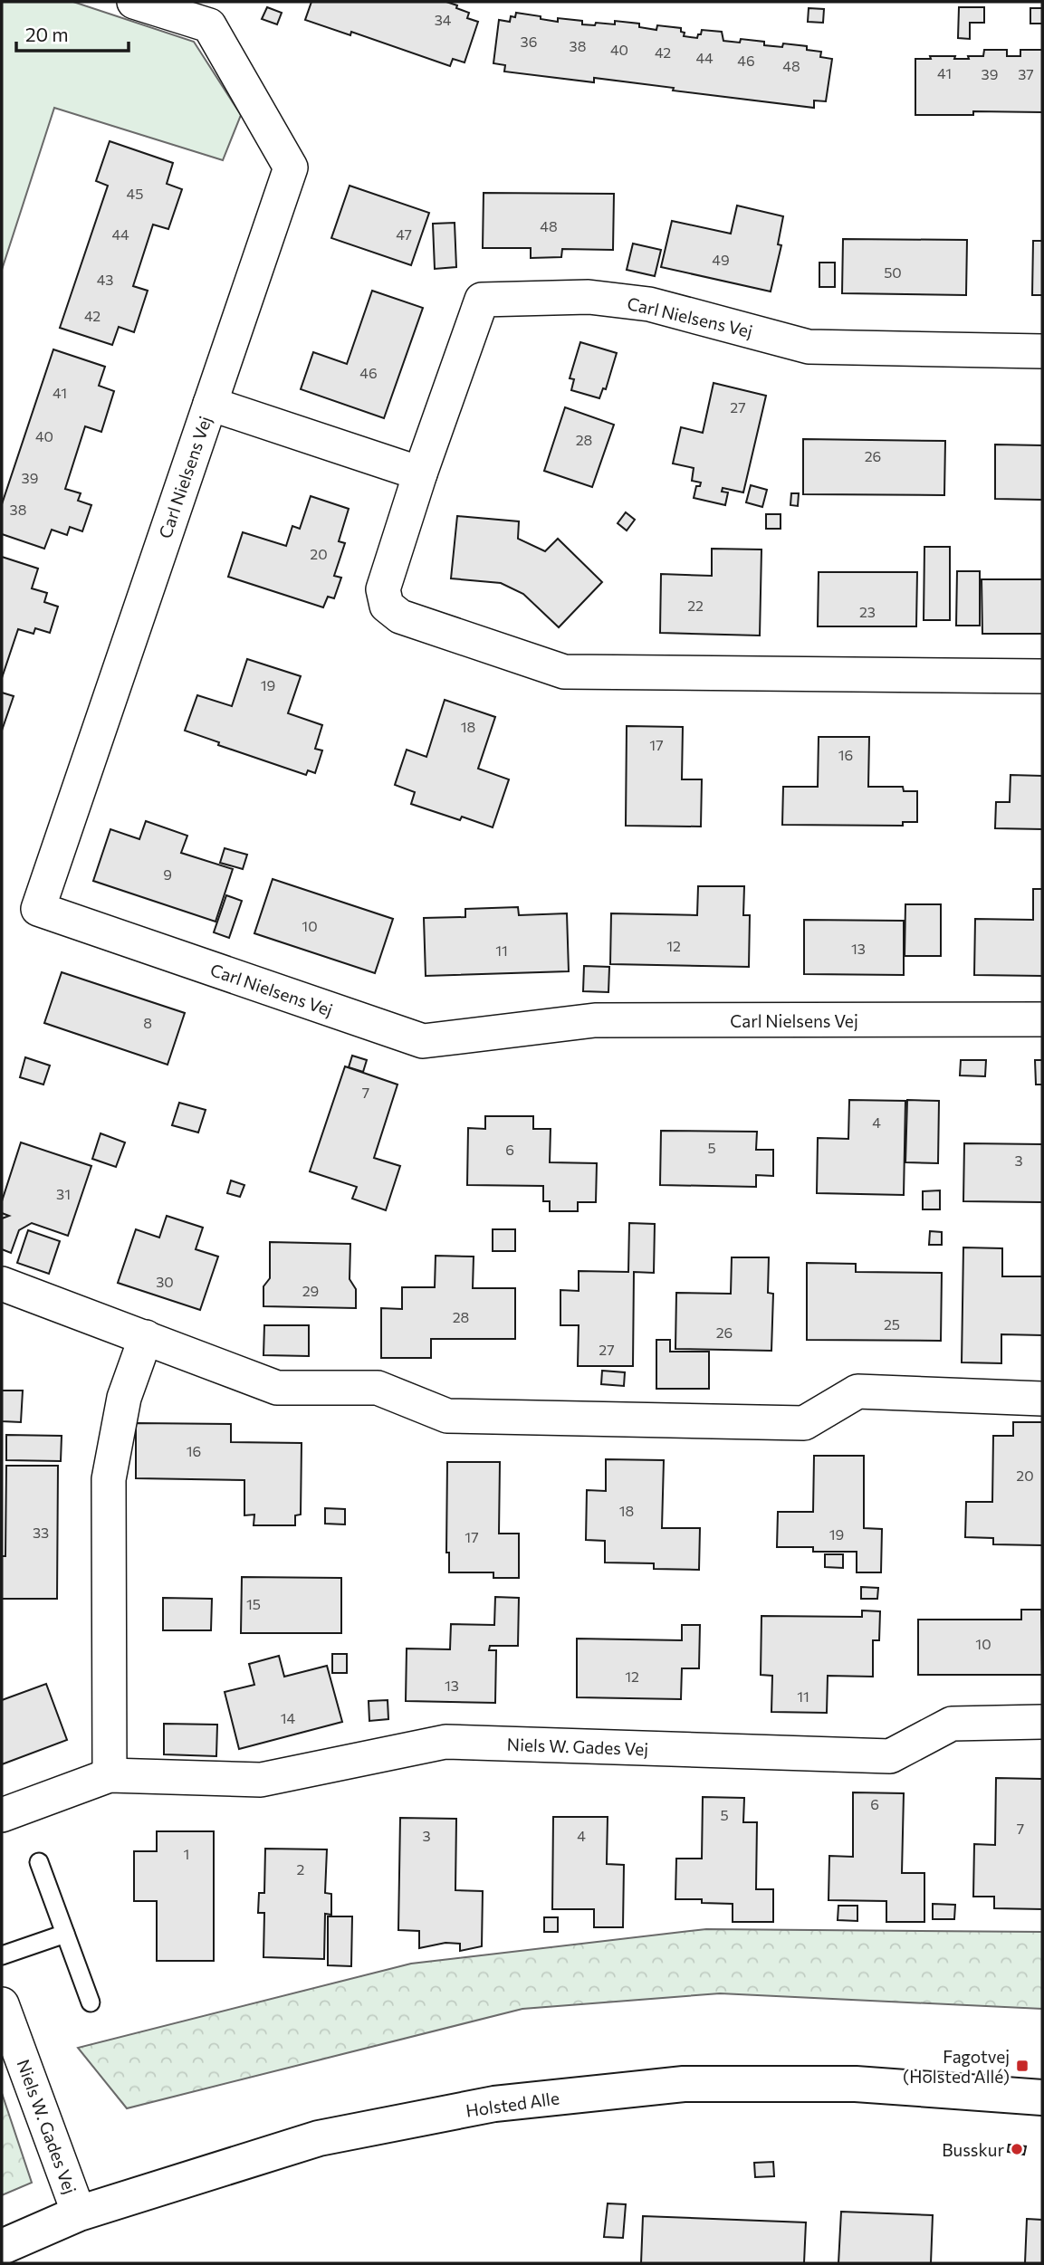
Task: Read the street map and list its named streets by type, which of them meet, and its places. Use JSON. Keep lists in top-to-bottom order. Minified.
{"streets":{"street":["Carl Nielsens Vej","Niels W. Gades Vej","Holsted Alle"]},"crossings":[["Niels W. Gades Vej","Holsted Alle"]],"places":{"transit":["Fagotvej (Holsted Allé)"],"other":["Busskur"]},"house_numbers":["34","36","38","40","42","44","46","48","41","39","37","45","48","44","47","49","50","43","42","46","41","27","40","28","26","39","38","20","22","23","19","18","17","16","9","10","12","13","11","8","7","4","5","6","3","31","30","29","28","25","26","27","16","20","18","33","19","17","15","10","12","13","11","14","6","5","7","3","4","1","2"],"scale_bar":"20 m"}
